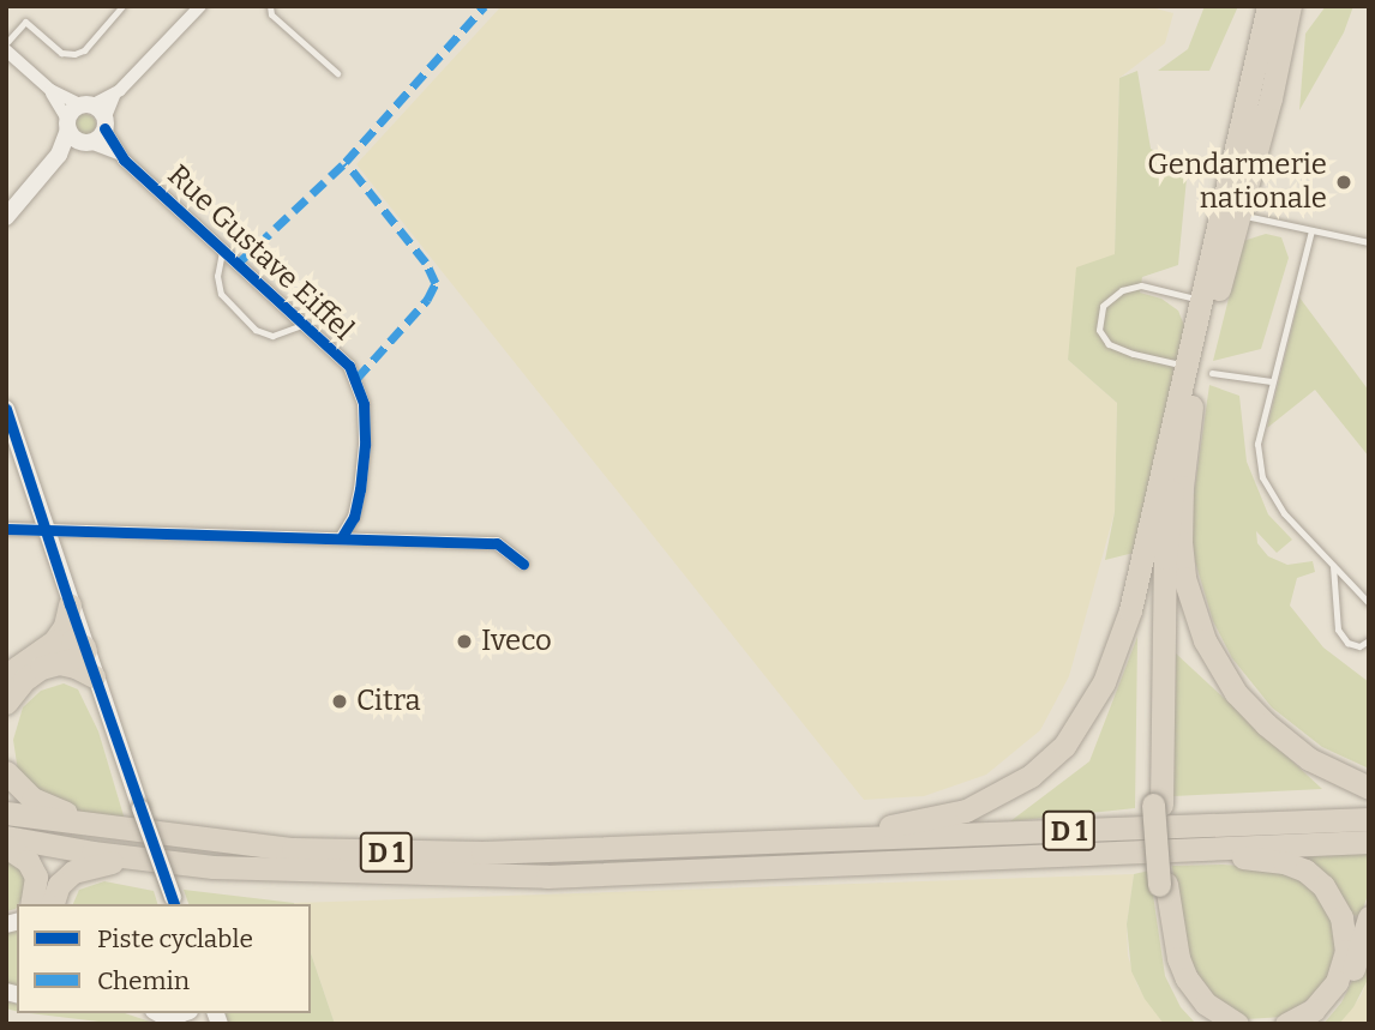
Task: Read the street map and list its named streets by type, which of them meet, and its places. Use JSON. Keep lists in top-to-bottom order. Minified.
{"streets":{"highway":["D 1"],"street":["Rue Gustave Eiffel"]},"places":["Gendarmerie nationale","Iveco","Citra"],"legend":["Piste cyclable","Chemin"]}
